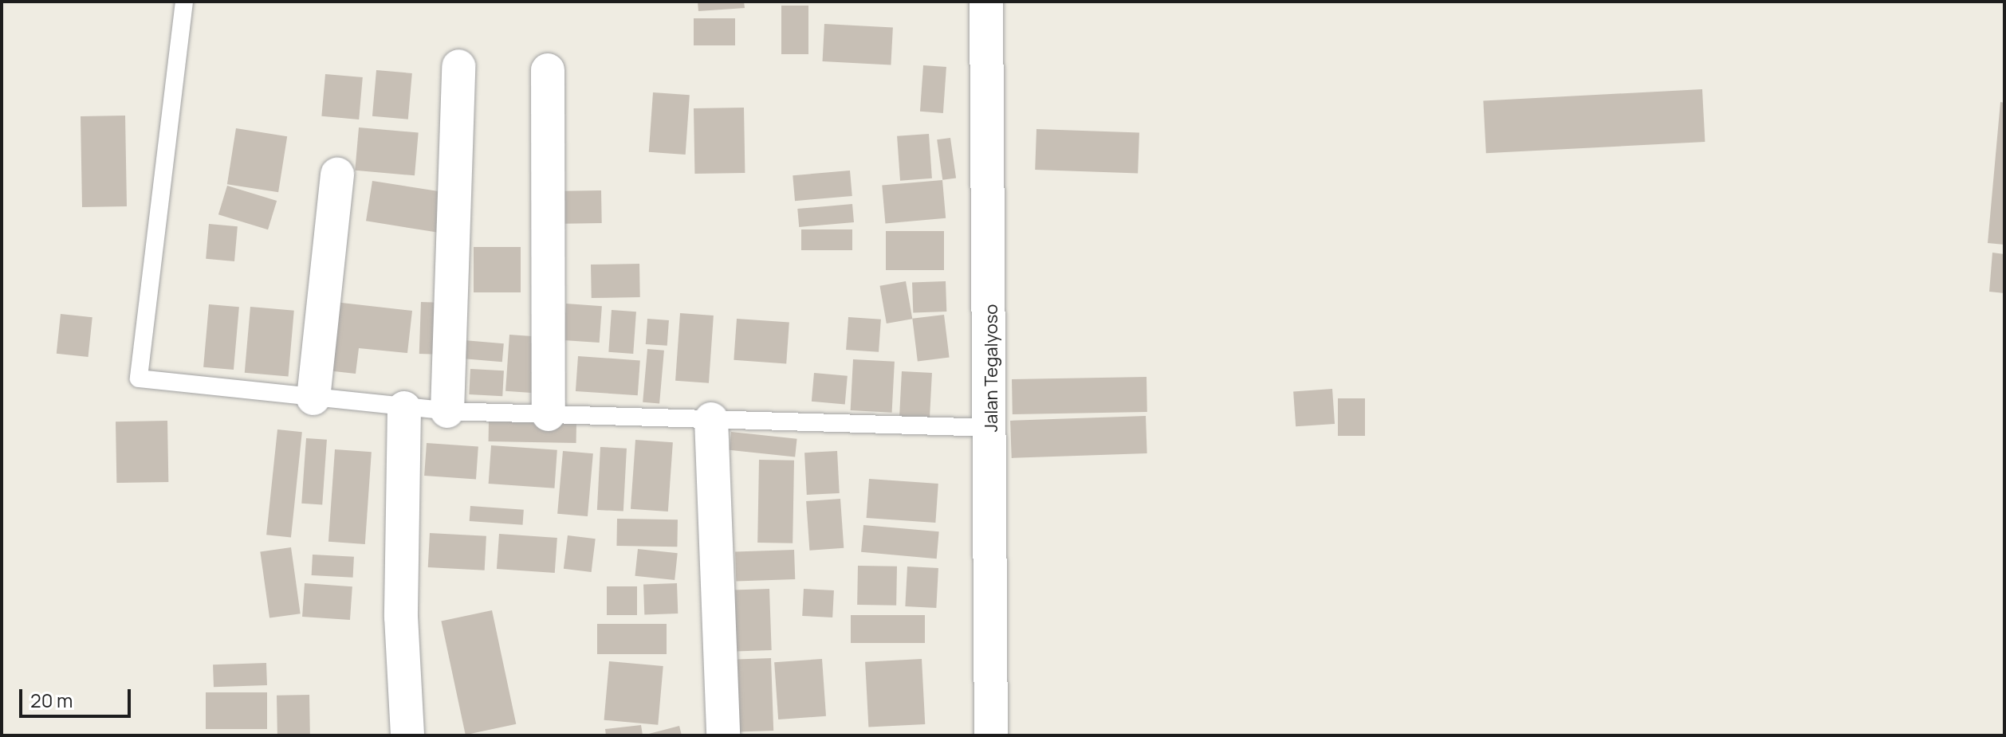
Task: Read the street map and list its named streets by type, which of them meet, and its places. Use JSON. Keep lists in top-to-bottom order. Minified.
{"streets":{"street":["Jalan Tegalyoso"]},"scale_bar":"20 m"}
